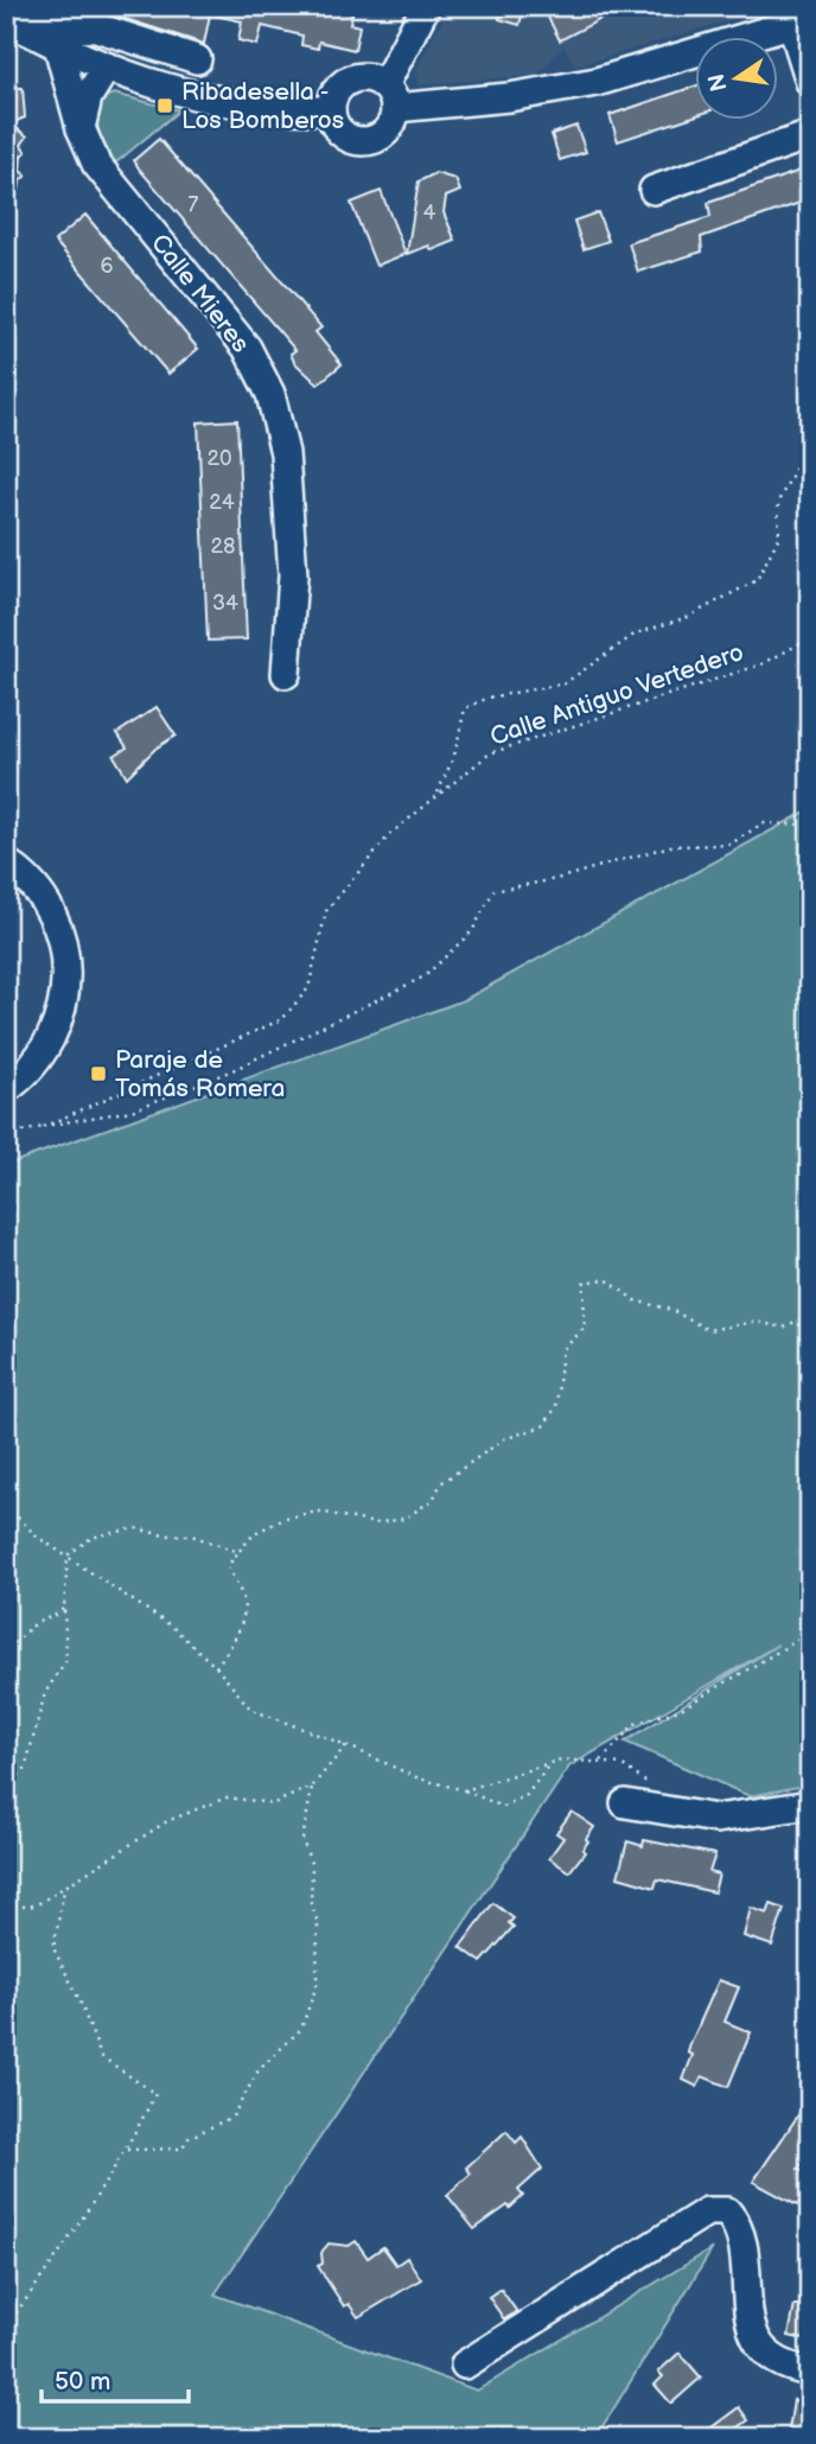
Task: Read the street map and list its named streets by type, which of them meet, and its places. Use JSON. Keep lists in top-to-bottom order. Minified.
{"streets":{"street":["Calle Mieres"],"path":["Calle Antiguo Vertedero"]},"places":{"transit":["Ribadesella - Los Bomberos","Paraje de Tomás Romera"]},"house_numbers":["7","4","6","20","24","28","34"],"scale_bar":"50 m","north":"left"}
